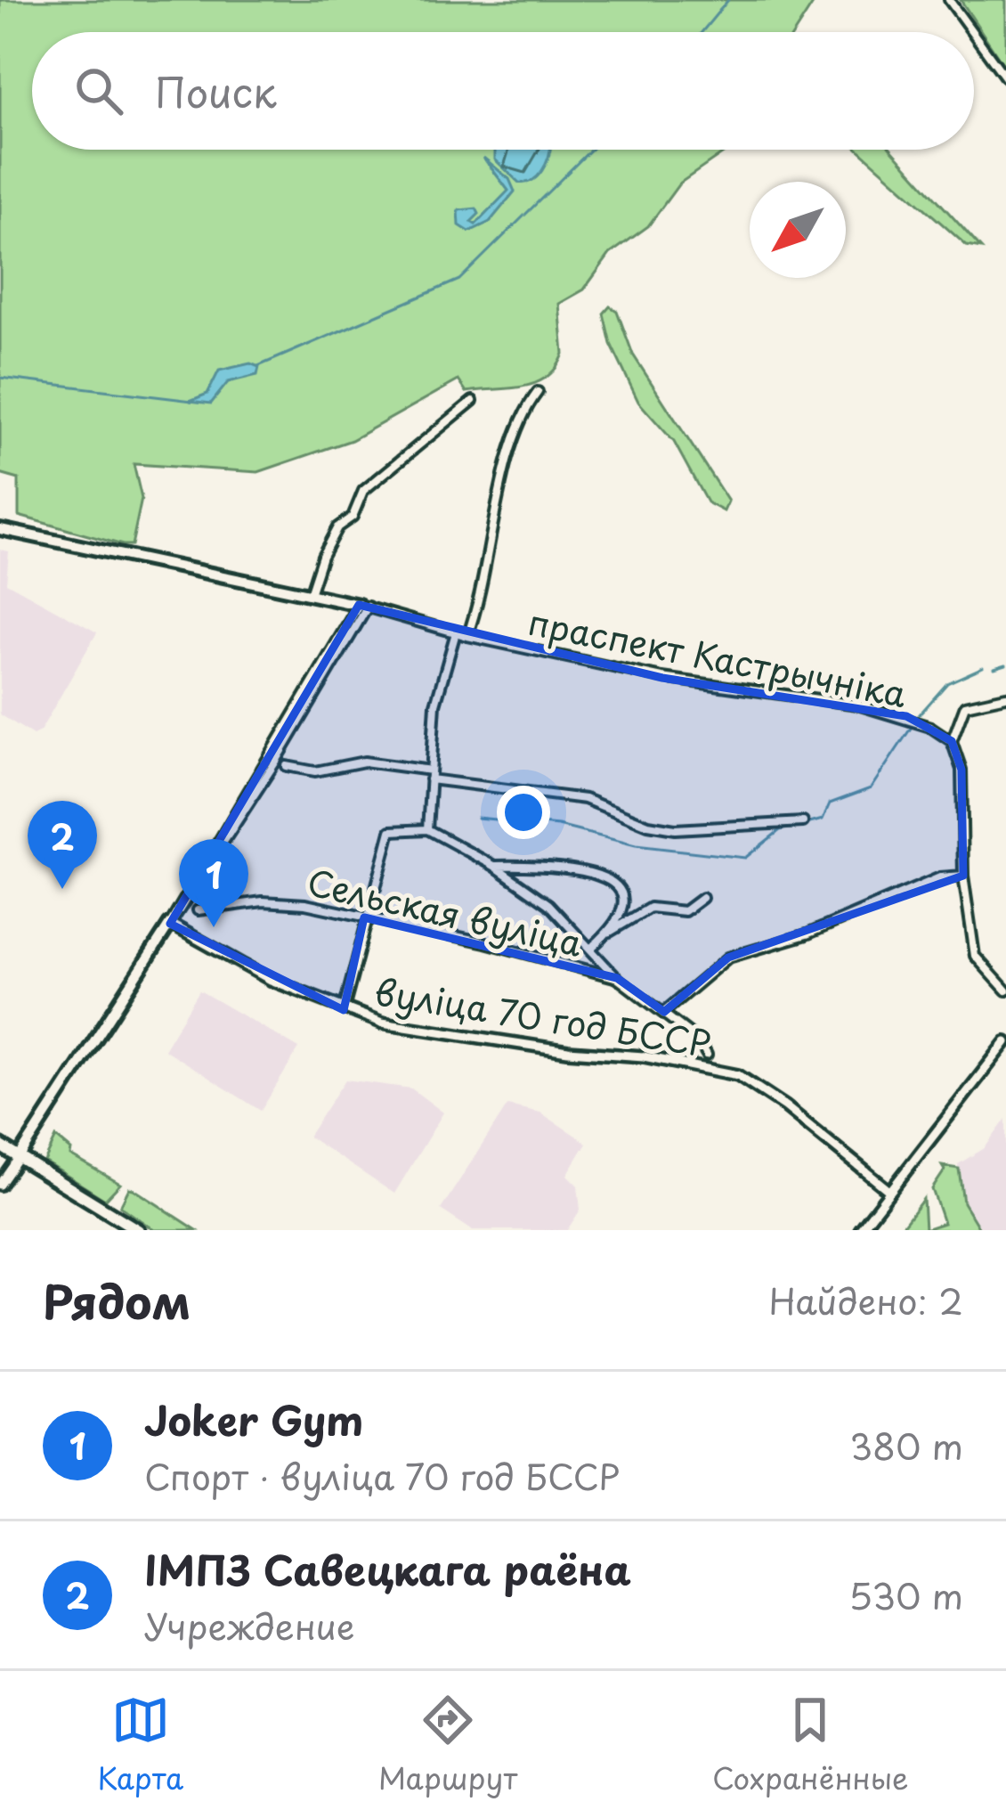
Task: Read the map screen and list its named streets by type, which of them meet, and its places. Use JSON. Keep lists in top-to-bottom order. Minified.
{"streets":{"street":["праспект Кастрычніка","Сельская вуліца","вуліца 70 год БССР"]},"north":"bottom left","page":{"search":"Поиск","pins":["2","1"],"heading":["Рядом","Найдено: 2"],"list":[{"mark":"1","name":"Joker Gym","note":"Спорт · вуліца 70 год БССР","value":"380 m"},{"mark":"2","name":"ІМПЗ Савецкага раёна","note":"Учреждение","value":"530 m"}],"nav":["Карта","Маршрут","Сохранённые"]}}
